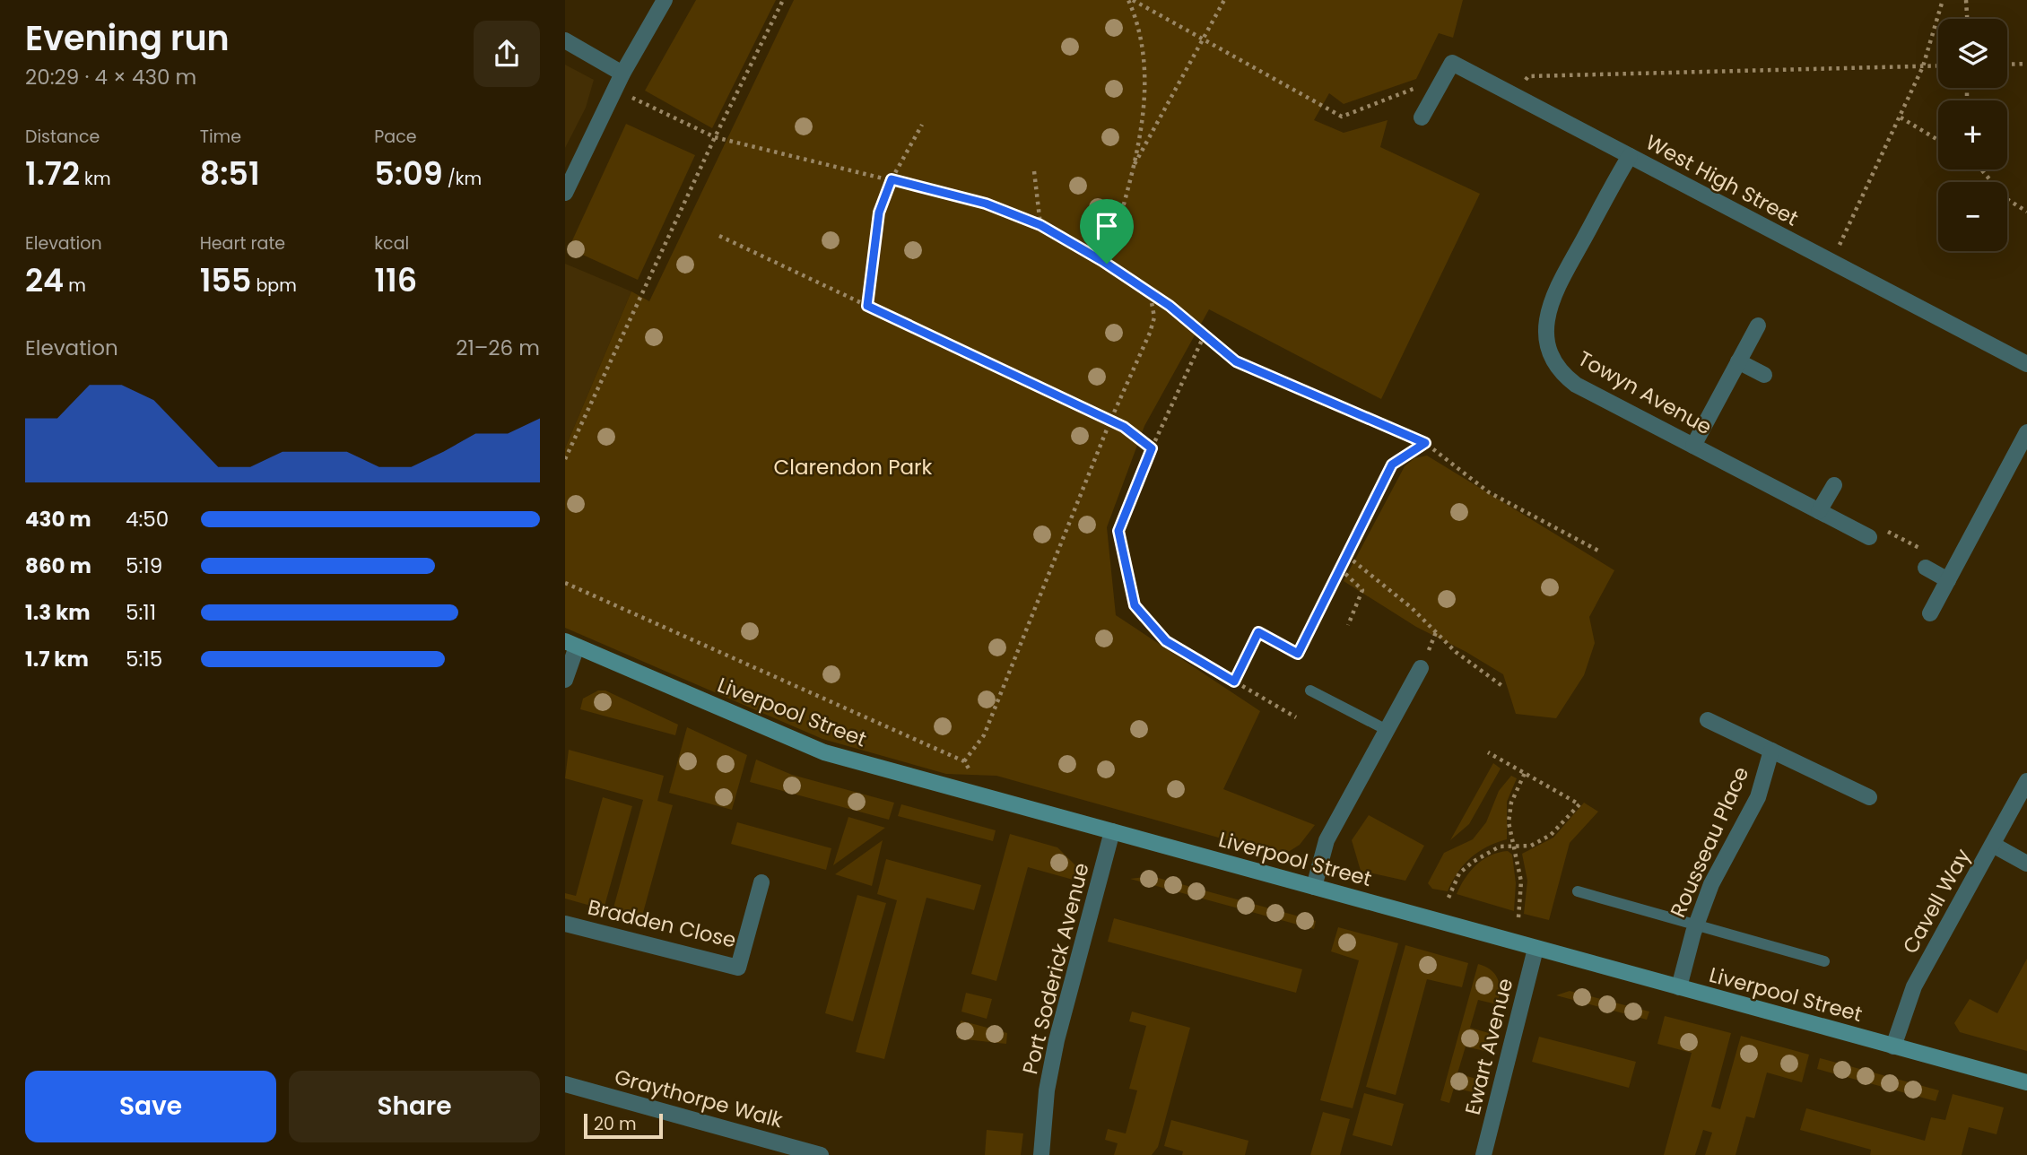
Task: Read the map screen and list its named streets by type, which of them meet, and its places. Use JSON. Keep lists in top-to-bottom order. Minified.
{"streets":{"street":["West High Street","Towyn Avenue","Liverpool Street","Rousseau Place","Cavell Way","Bradden Close","Port Soderick Avenue","Ewart Avenue","Graythorpe Walk"]},"crossings":[["West High Street","Towyn Avenue"],["Liverpool Street","Rousseau Place"],["Liverpool Street","Cavell Way"],["Liverpool Street","Port Soderick Avenue"],["Liverpool Street","Ewart Avenue"]],"parks":["Clarendon Park"],"scale_bar":"20 m","page":{"heading":["Evening run","20:29 · 4 × 430 m"],"map_buttons":["+","−"],"stats":[["Distance","1.72 km"],["Time","8:51"],["Pace","5:09 /km"],["Elevation","24 m"],["Heart rate","155 bpm"],["kcal","116"]],"chart":["Elevation","21–26 m"],"list":[{"name":"430 m","note":"4:50"},{"name":"860 m","note":"5:19"},{"name":"1.3 km","note":"5:11"},{"name":"1.7 km","note":"5:15"}],"buttons":["Save","Share"],"scale":"20 m"}}
